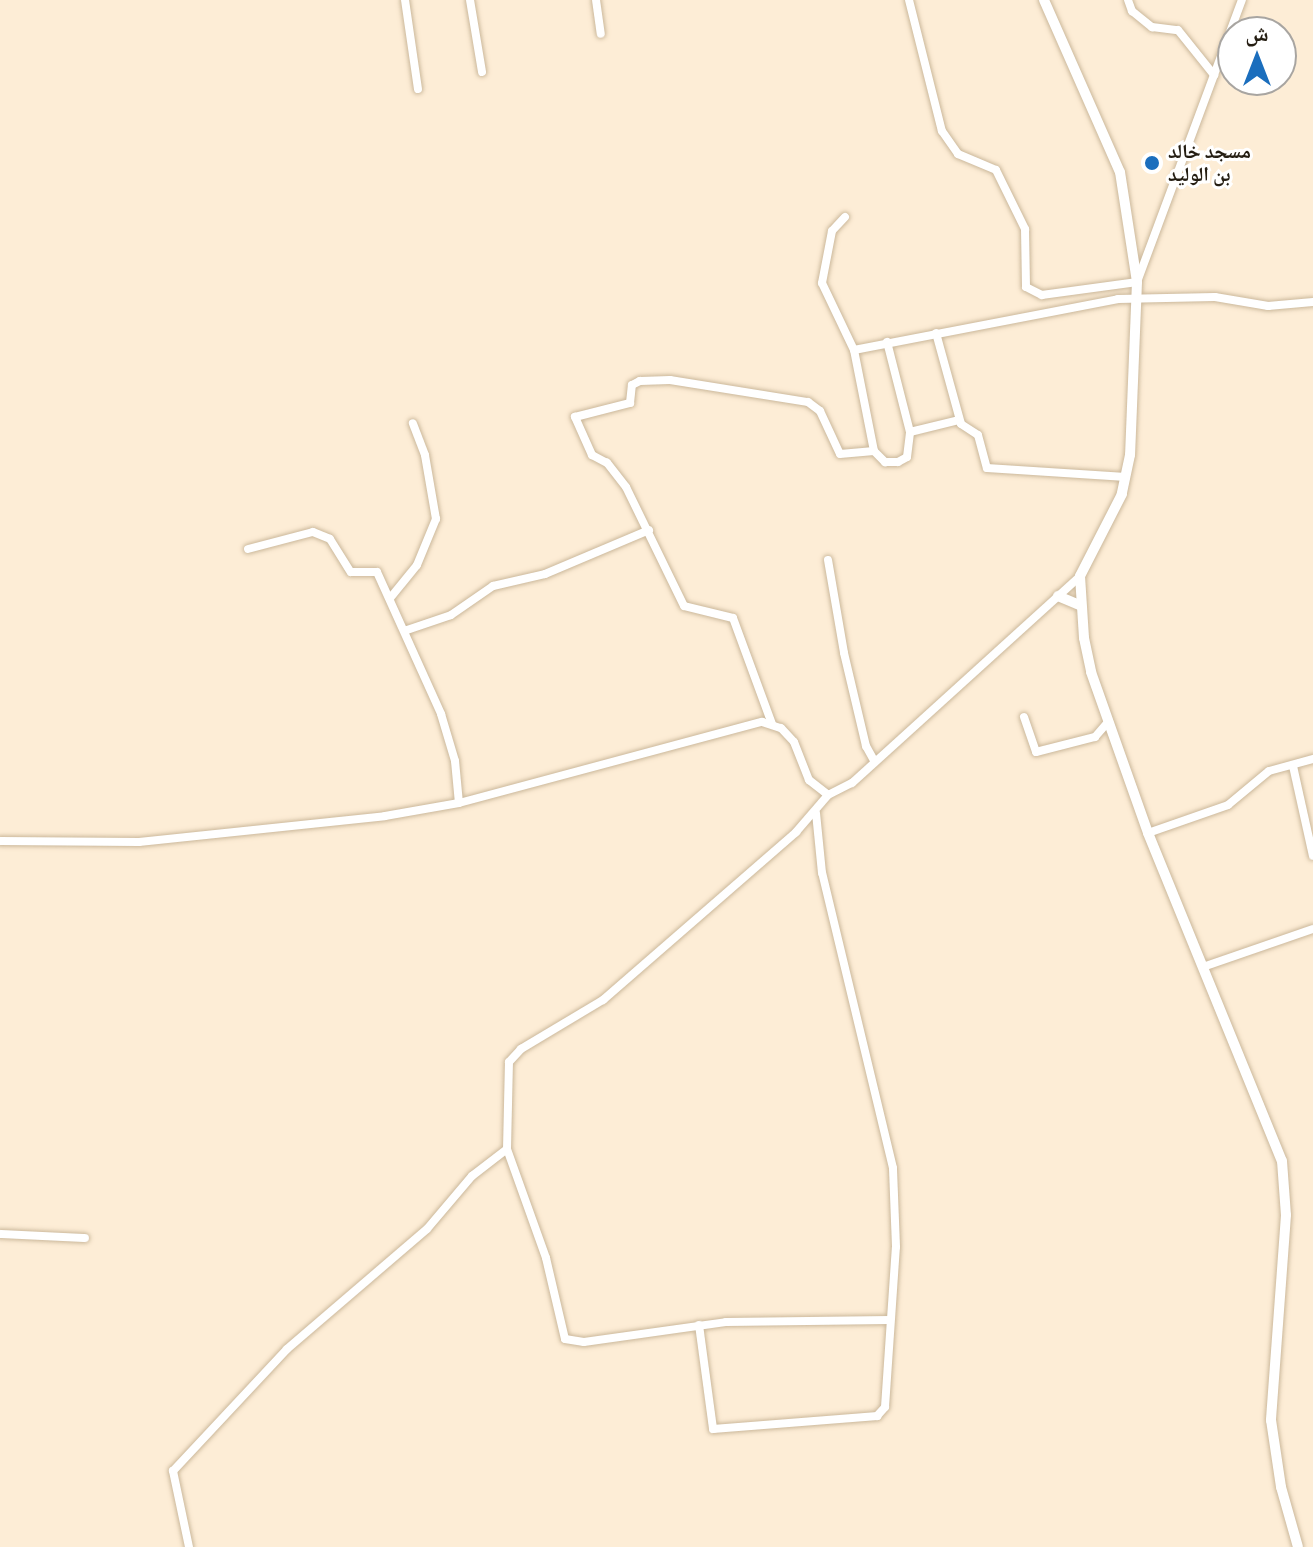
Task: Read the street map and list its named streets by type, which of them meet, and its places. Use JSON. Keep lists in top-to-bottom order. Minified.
{"places":["مسجد خالد بن الوليد"],"north":"top"}
